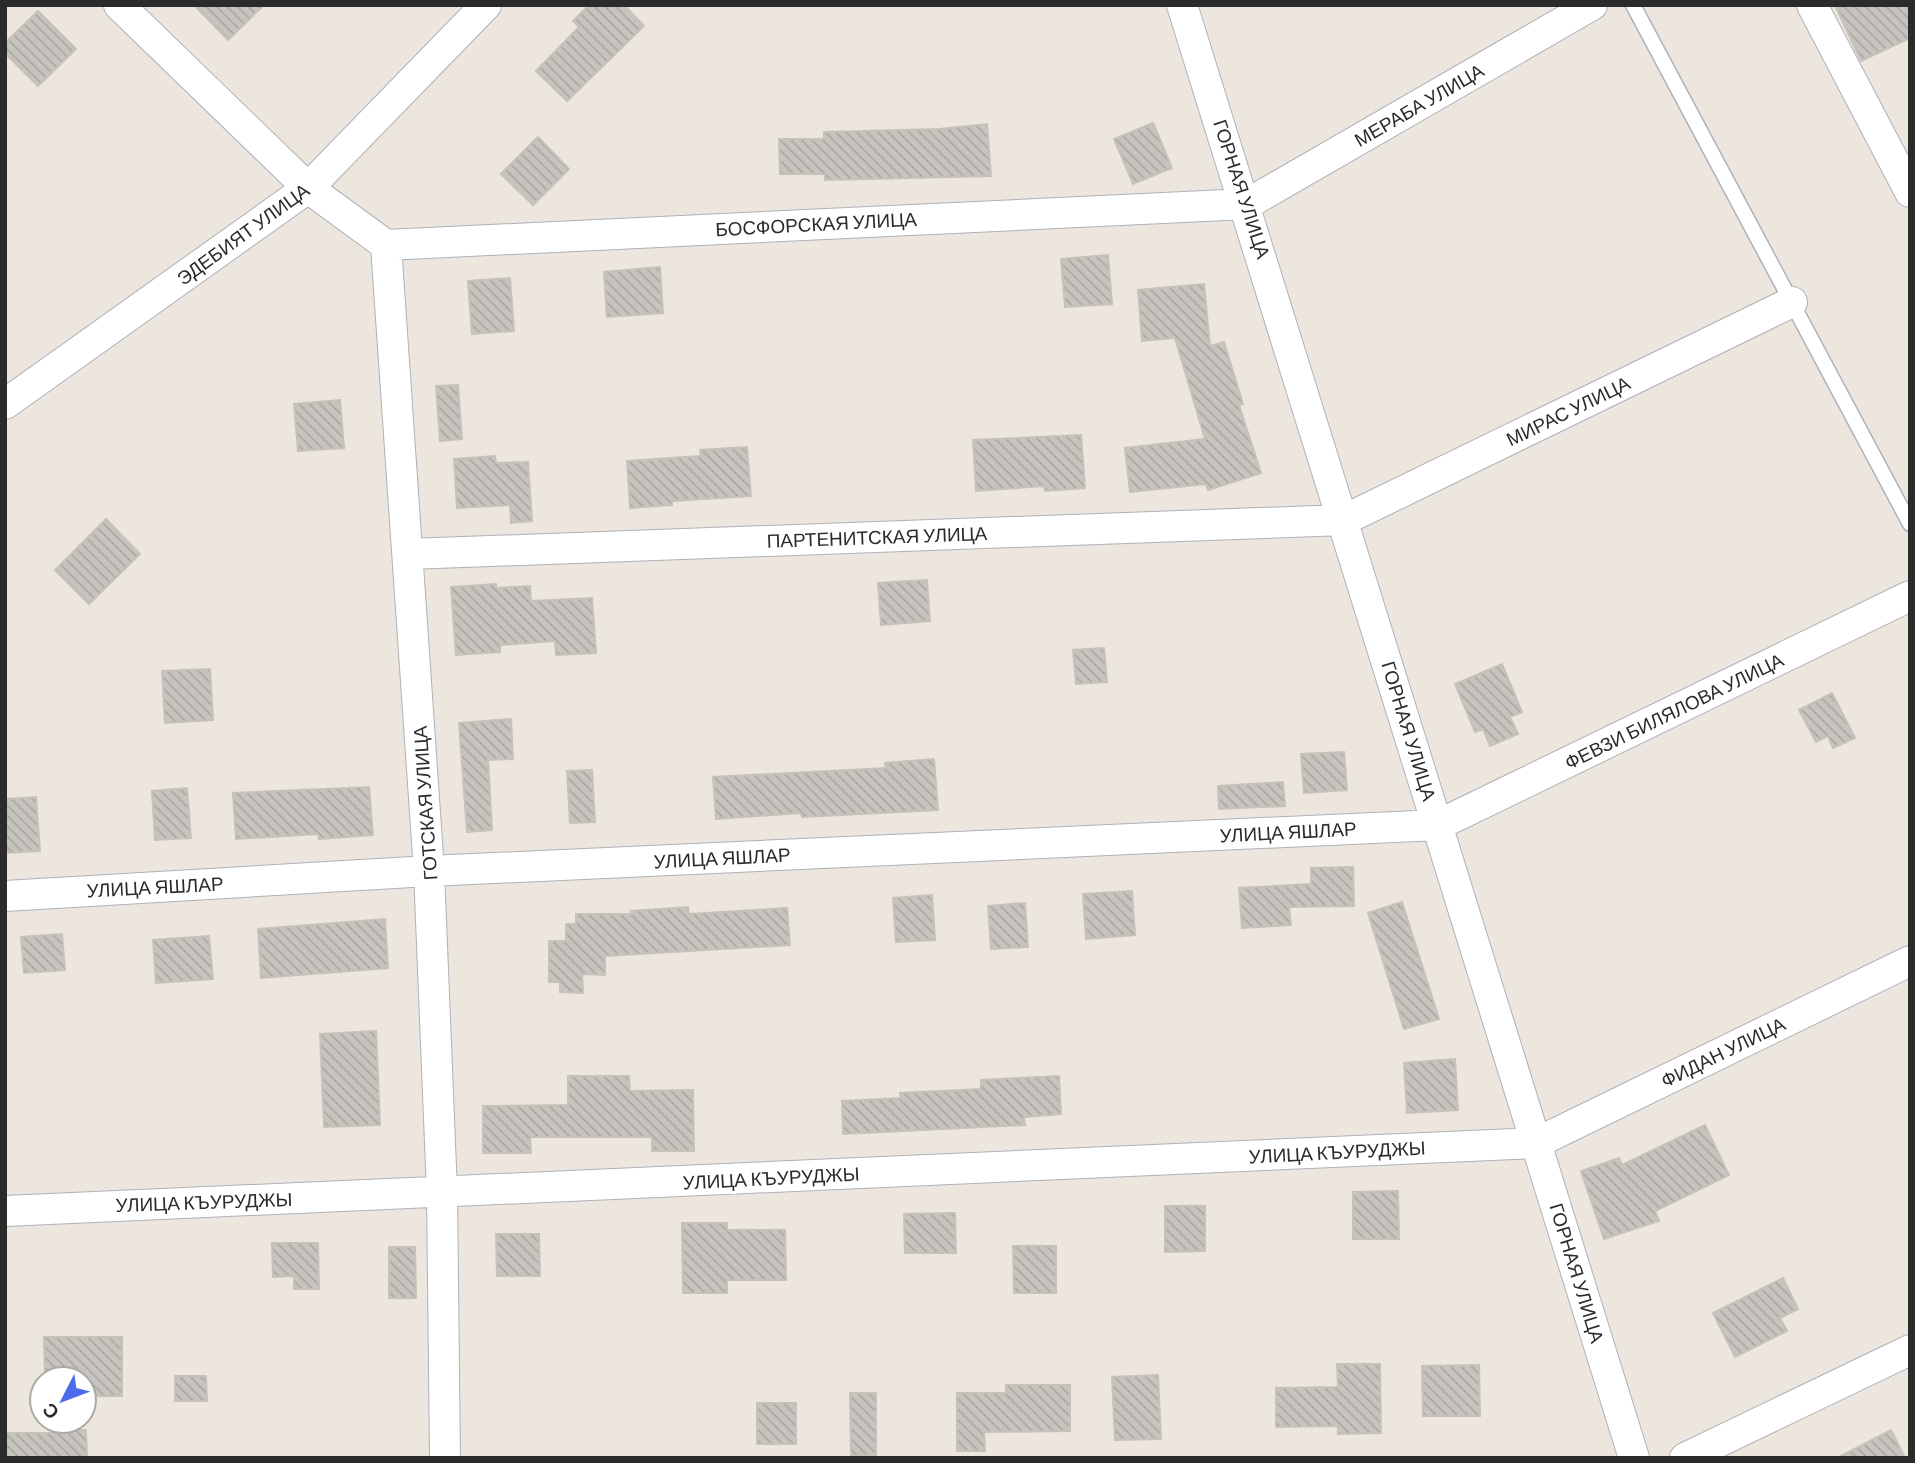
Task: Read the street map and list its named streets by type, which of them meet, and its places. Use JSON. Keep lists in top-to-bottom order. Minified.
{"streets":{"street":["МЕРАБА УЛИЦА","ГОРНАЯ УЛИЦА","БОСФОРСКАЯ УЛИЦА","ЭДЕБИЯТ УЛИЦА","МИРАС УЛИЦА","ПАРТЕНИТСКАЯ УЛИЦА","ФЕВЗИ БИЛЯЛОВА УЛИЦА","ГОТСКАЯ УЛИЦА","УЛИЦА ЯШЛАР","ФИДАН УЛИЦА","УЛИЦА КЪУРУДЖЫ"]},"crossings":[["МЕРАБА УЛИЦА","ГОРНАЯ УЛИЦА"],["МЕРАБА УЛИЦА","БОСФОРСКАЯ УЛИЦА"],["ГОРНАЯ УЛИЦА","БОСФОРСКАЯ УЛИЦА"],["ГОРНАЯ УЛИЦА","МИРАС УЛИЦА"],["ГОРНАЯ УЛИЦА","ПАРТЕНИТСКАЯ УЛИЦА"],["ГОРНАЯ УЛИЦА","ФЕВЗИ БИЛЯЛОВА УЛИЦА"],["ГОРНАЯ УЛИЦА","УЛИЦА ЯШЛАР"],["ГОРНАЯ УЛИЦА","ФИДАН УЛИЦА"],["ГОРНАЯ УЛИЦА","УЛИЦА КЪУРУДЖЫ"],["БОСФОРСКАЯ УЛИЦА","ГОТСКАЯ УЛИЦА"],["МИРАС УЛИЦА","ПАРТЕНИТСКАЯ УЛИЦА"],["ПАРТЕНИТСКАЯ УЛИЦА","ГОТСКАЯ УЛИЦА"],["ФЕВЗИ БИЛЯЛОВА УЛИЦА","УЛИЦА ЯШЛАР"],["ГОТСКАЯ УЛИЦА","УЛИЦА ЯШЛАР"],["ГОТСКАЯ УЛИЦА","УЛИЦА КЪУРУДЖЫ"],["ФИДАН УЛИЦА","УЛИЦА КЪУРУДЖЫ"]],"north":"bottom left"}
